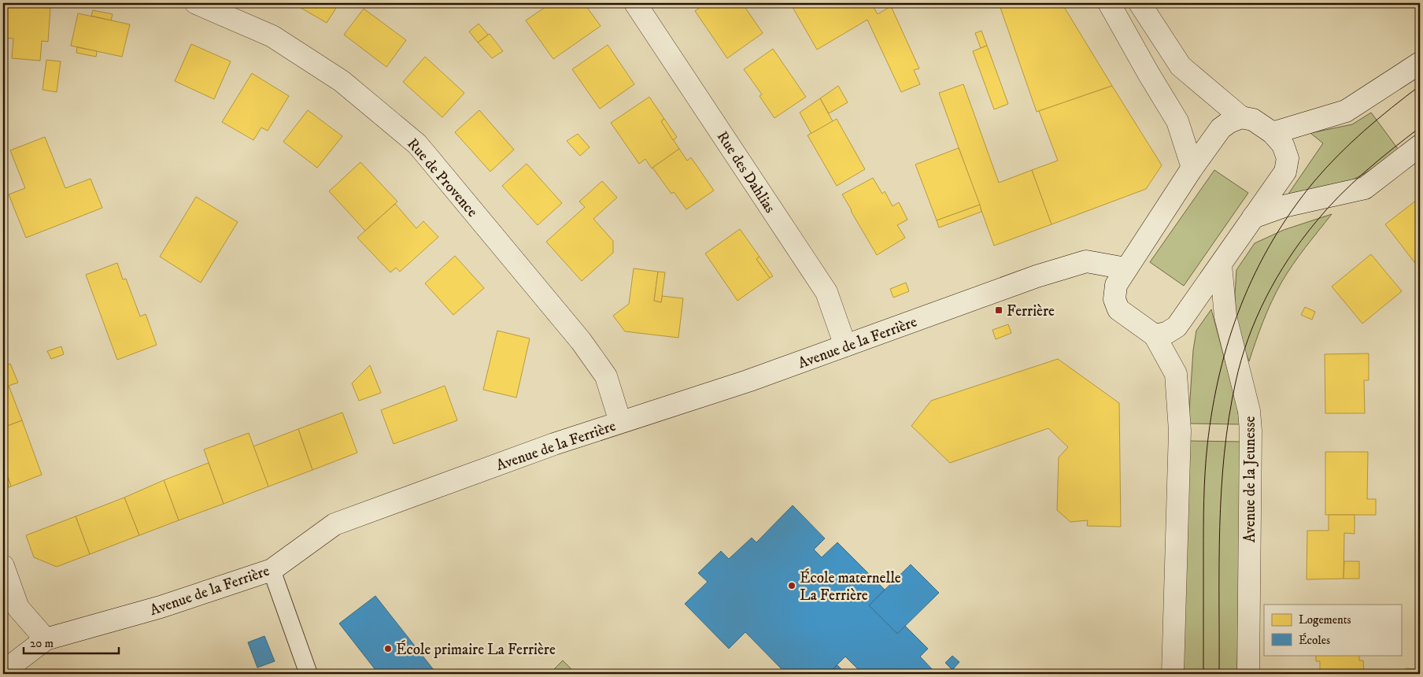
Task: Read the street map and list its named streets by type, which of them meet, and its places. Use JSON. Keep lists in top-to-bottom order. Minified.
{"streets":{"street":["Rue des Dahlias","Rue de Provence","Avenue de la Ferrière","Avenue de la Jeunesse"]},"crossings":[["Rue des Dahlias","Avenue de la Ferrière"],["Rue de Provence","Avenue de la Ferrière"]],"places":{"transit":["Ferrière"],"other":["École maternelle La Ferrière","École primaire La Ferrière"]},"legend":["Logements","Écoles"],"scale_bar":"20 m"}
